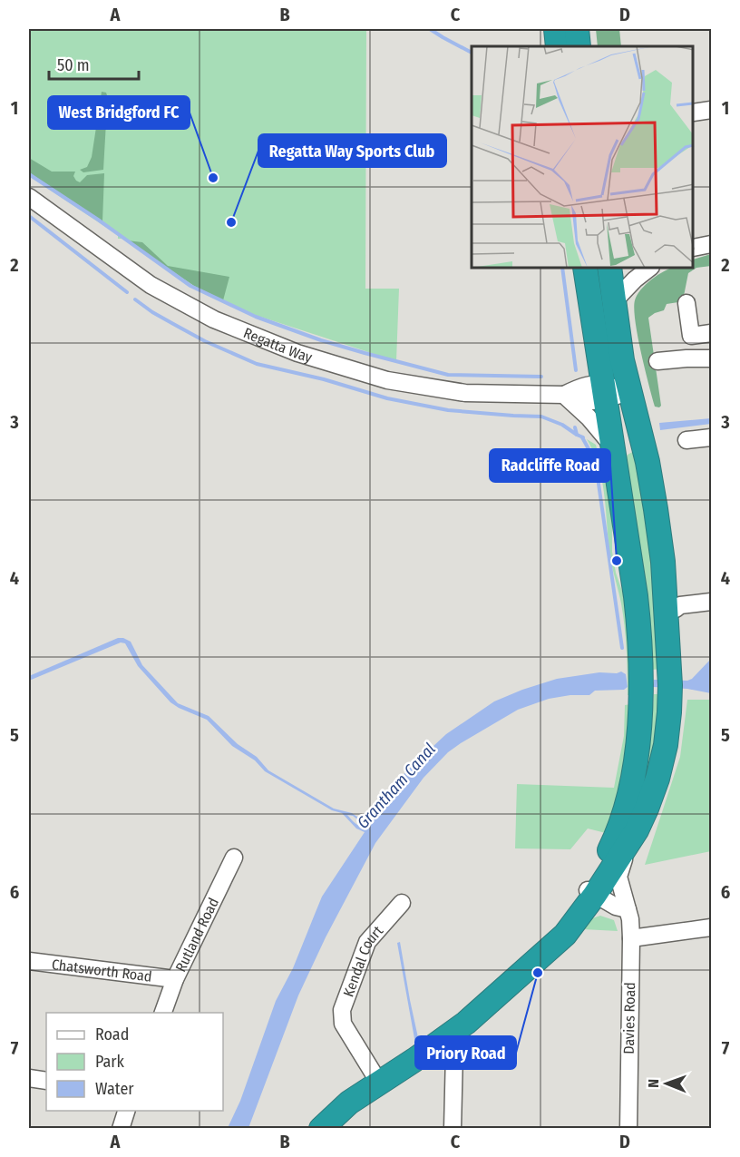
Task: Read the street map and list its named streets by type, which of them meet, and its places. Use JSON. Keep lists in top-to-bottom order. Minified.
{"streets":{"street":["Regatta Way","Rutland Road","Kendal Court","Chatsworth Road","Davies Road"]},"crossings":[["Rutland Road","Chatsworth Road"]],"water":["Grantham Canal"],"places":["West Bridgford FC","Regatta Way Sports Club","Radcliffe Road","Priory Road"],"legend":["Road","Park","Water"],"scale_bar":"50 m","north":"left","grid":{"columns":["A","B","C","D"],"rows":["1","2","3","4","5","6","7"]}}
